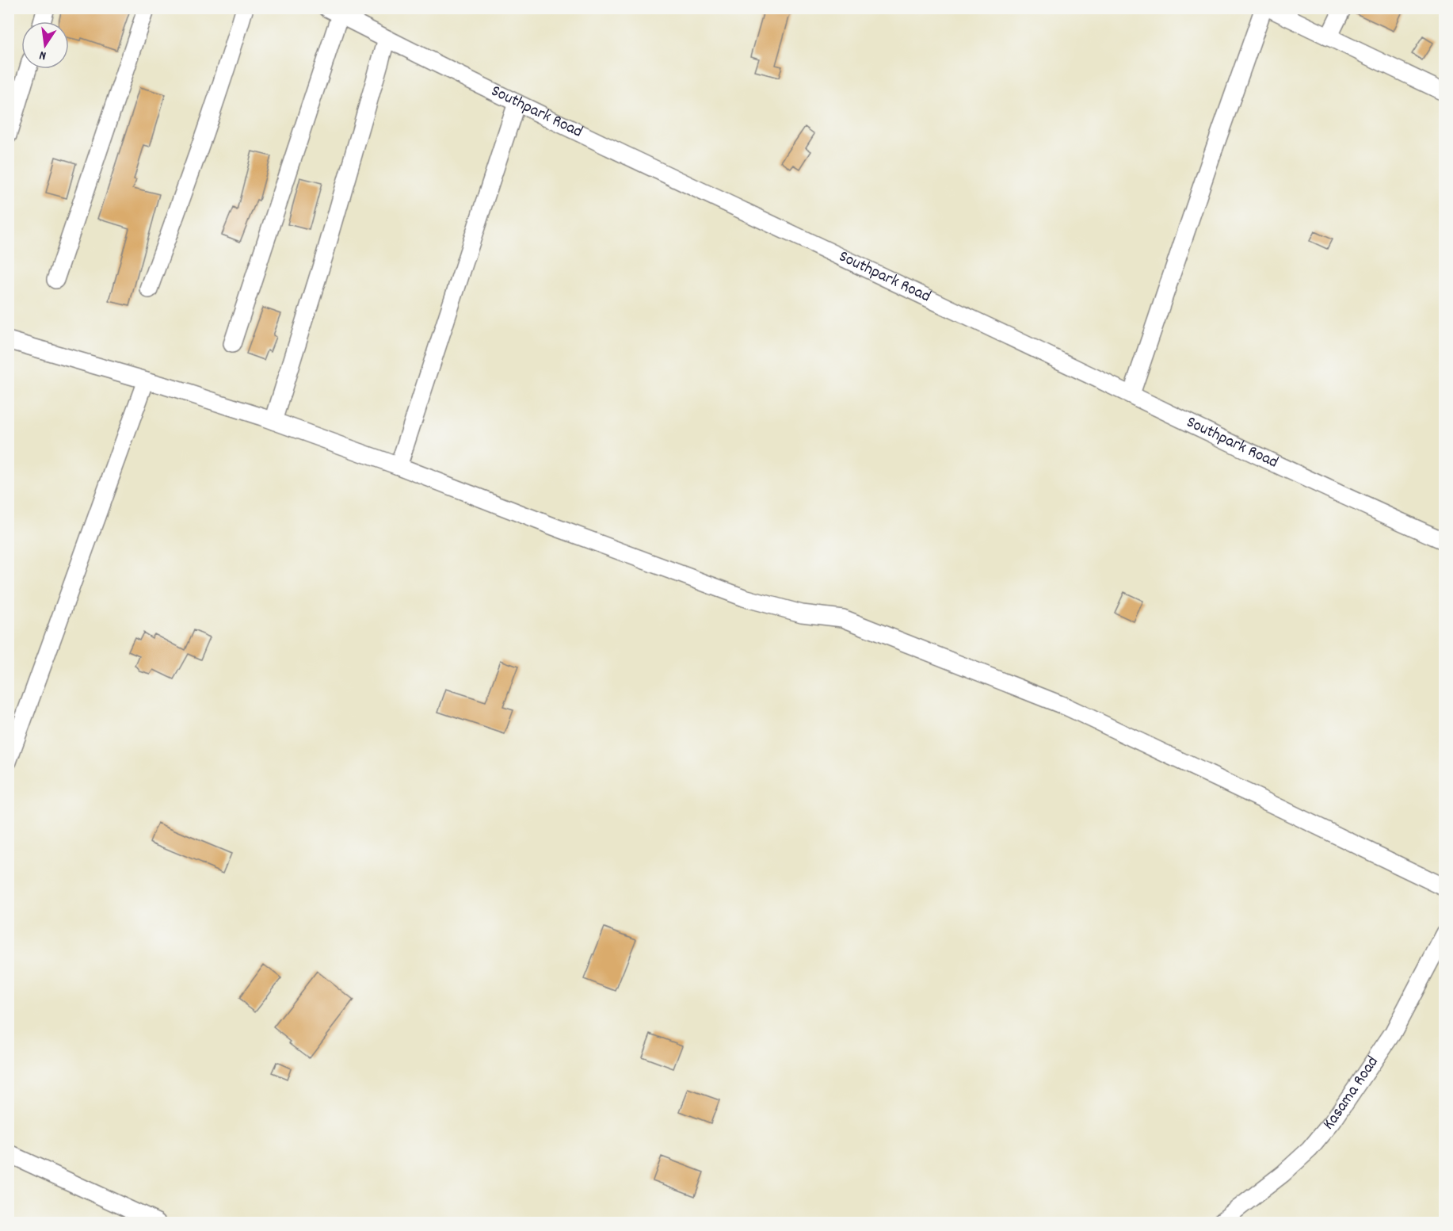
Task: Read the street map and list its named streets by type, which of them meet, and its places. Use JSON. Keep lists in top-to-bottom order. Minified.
{"streets":{"street":["Southpark Road","Kasama Road"]},"north":"bottom"}
